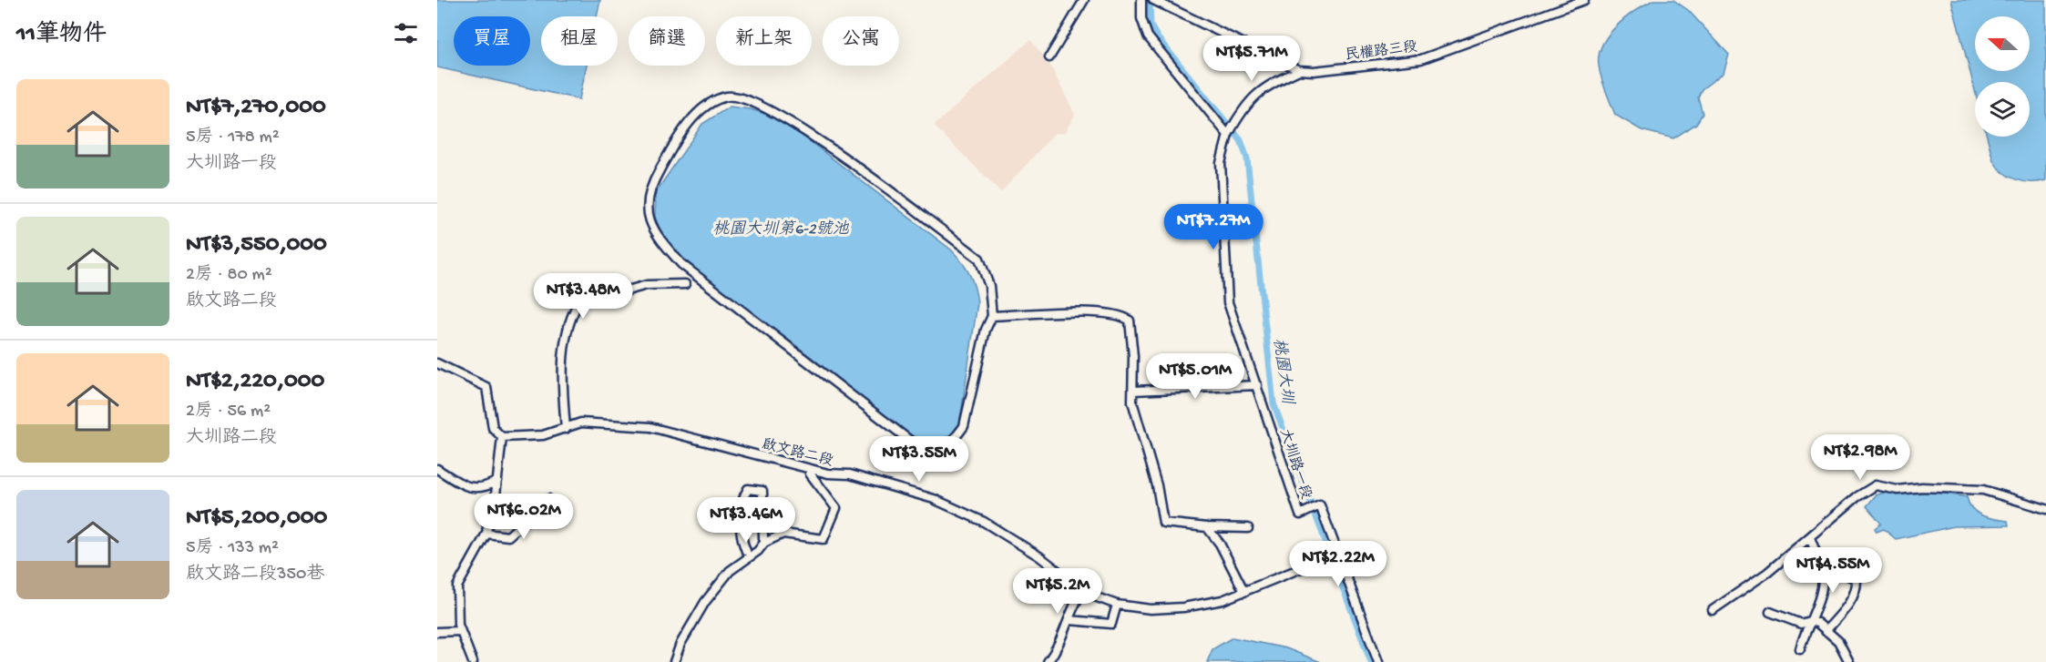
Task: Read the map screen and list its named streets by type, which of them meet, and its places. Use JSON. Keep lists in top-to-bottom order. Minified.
{"streets":{"street":["民權路三段","啟文路二段","大圳路一段"]},"crossings":[["民權路三段","大圳路一段"]],"water":["桃園大圳第6-2號池","桃園大圳"],"north":"left","page":{"heading":"11筆物件","chip":["買屋","租屋","篩選","新上架","公寓"],"price":["NT$5.71M","NT$7.27M","NT$3.48M","NT$5.01M","NT$2.98M","NT$3.55M","NT$6.02M","NT$3.46M","NT$2.22M","NT$4.55M","NT$5.2M"],"list":[{"name":"NT$7,270,000","note":"5房 · 178 m² · 大圳路一段"},{"name":"NT$3,550,000","note":"2房 · 80 m² · 啟文路二段"},{"name":"NT$2,220,000","note":"2房 · 56 m² · 大圳路二段"},{"name":"NT$5,200,000","note":"5房 · 133 m² · 啟文路二段350巷"}]}}
